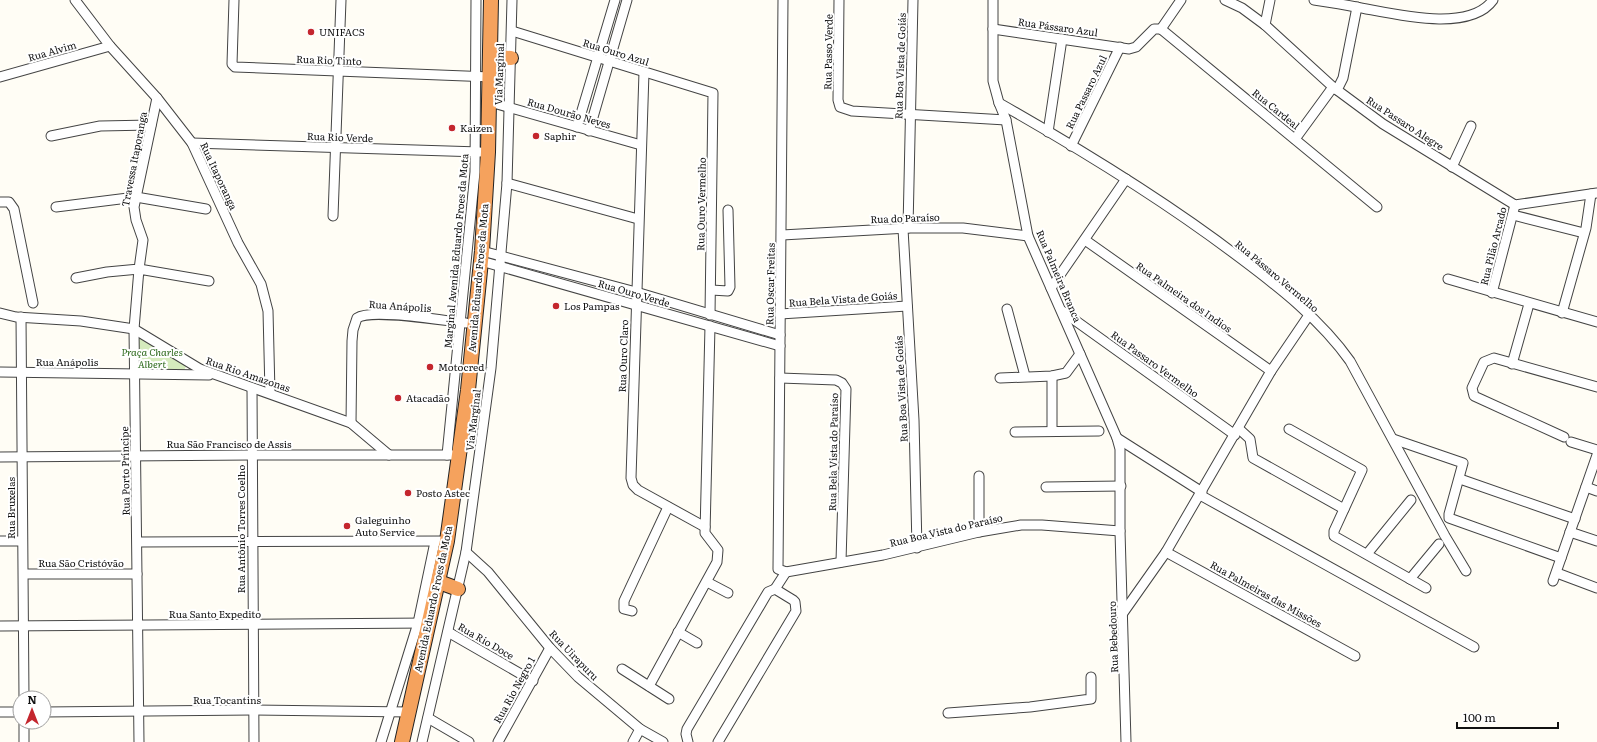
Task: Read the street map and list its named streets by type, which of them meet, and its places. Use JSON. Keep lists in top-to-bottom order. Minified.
{"streets":{"highway":["Avenida Eduardo Froes da Mota"],"street":["Rua Pássaro Azul","Rua Alvim","Rua Ouro Azul","Rua Passo Verde","Rua Rio Tinto","Rua Boa Vista de Goiás","Via Marginal","Rua Passaro Azul","Rua Cardeal","Rua Dourão Neves","Rua Passaro Alegre","Rua Rio Verde","Travessa Itaporanga","Rua Itaporanga","Rua Ouro Vermelho","Rua do Paraíso","Rua Pilão Arcado","Marginal Avenida Eduardo Froes da Mota","Rua Palmeira Branca","Rua Pássaro Vermelho","Rua Oscar Freitas","Rua Ouro Verde","Rua Palmeira dos Indios","Rua Bela Vista de Goiás","Rua Anápolis","Rua Ouro Claro","Rua Passaro Vermelho","Rua Rio Amazonas","Rua São Francisco de Assis","Rua Bela Vista do Paraíso","Rua Porto Príncipe","Rua Bruxelas","Rua Antônio Torres Coelho","Rua Boa Vista do Paraíso","Rua São Cristóvão","Rua Palmeiras das Missões","Rua Santo Expedito","Rua Bebedouro","Rua Rio Doce","Rua Uirapuru","Rua Rio Negro 1","Rua Tocantins"]},"crossings":[["Rua Pássaro Azul","Rua Passaro Azul"],["Rua Pássaro Azul","Rua Cardeal"],["Rua Pássaro Azul","Rua Palmeira Branca"],["Rua Alvim","Rua Itaporanga"],["Rua Ouro Azul","Via Marginal"],["Rua Ouro Azul","Rua Ouro Vermelho"],["Rua Ouro Azul","Rua Ouro Claro"],["Rua Passo Verde","Rua Boa Vista de Goiás"],["Rua Rio Tinto","Marginal Avenida Eduardo Froes da Mota"],["Rua Rio Tinto","Avenida Eduardo Froes da Mota"],["Rua Boa Vista de Goiás","Rua do Paraíso"],["Rua Boa Vista de Goiás","Rua Bela Vista de Goiás"],["Rua Boa Vista de Goiás","Rua Boa Vista do Paraíso"],["Via Marginal","Rua Dourão Neves"],["Via Marginal","Rua Ouro Verde"],["Via Marginal","Rua Rio Doce"],["Via Marginal","Rua Uirapuru"],["Rua Passaro Azul","Rua Pássaro Vermelho"],["Rua Dourão Neves","Avenida Eduardo Froes da Mota"],["Rua Dourão Neves","Rua Ouro Claro"],["Rua Passaro Alegre","Rua Pilão Arcado"],["Rua Rio Verde","Rua Itaporanga"],["Rua Rio Verde","Marginal Avenida Eduardo Froes da Mota"],["Rua Rio Verde","Avenida Eduardo Froes da Mota"],["Travessa Itaporanga","Rua Itaporanga"],["Travessa Itaporanga","Rua Porto Príncipe"],["Rua Itaporanga","Rua Rio Amazonas"],["Rua Ouro Vermelho","Rua Ouro Verde"],["Rua do Paraíso","Rua Palmeira Branca"],["Rua do Paraíso","Rua Oscar Freitas"],["Marginal Avenida Eduardo Froes da Mota","Avenida Eduardo Froes da Mota"],["Marginal Avenida Eduardo Froes da Mota","Rua Anápolis"],["Rua Palmeira Branca","Rua Pássaro Vermelho"],["Rua Palmeira Branca","Rua Passaro Vermelho"],["Rua Palmeira Branca","Rua Boa Vista do Paraíso"],["Rua Palmeira Branca","Rua Bebedouro"],["Avenida Eduardo Froes da Mota","Rua Ouro Verde"],["Avenida Eduardo Froes da Mota","Rua Anápolis"],["Avenida Eduardo Froes da Mota","Rua São Francisco de Assis"],["Avenida Eduardo Froes da Mota","Rua Santo Expedito"],["Avenida Eduardo Froes da Mota","Rua Tocantins"],["Rua Oscar Freitas","Rua Ouro Verde"],["Rua Oscar Freitas","Rua Bela Vista de Goiás"],["Rua Oscar Freitas","Rua Bela Vista do Paraíso"],["Rua Oscar Freitas","Rua Boa Vista do Paraíso"],["Rua Ouro Verde","Rua Ouro Claro"],["Rua Anápolis","Rua Rio Amazonas"],["Rua Anápolis","Rua Porto Príncipe"],["Rua Anápolis","Rua Bruxelas"],["Rua Rio Amazonas","Rua São Francisco de Assis"],["Rua Rio Amazonas","Rua Porto Príncipe"],["Rua Rio Amazonas","Rua Bruxelas"],["Rua Rio Amazonas","Rua Antônio Torres Coelho"],["Rua São Francisco de Assis","Rua Porto Príncipe"],["Rua São Francisco de Assis","Rua Bruxelas"],["Rua São Francisco de Assis","Rua Antônio Torres Coelho"],["Rua Bela Vista do Paraíso","Rua Boa Vista do Paraíso"],["Rua Porto Príncipe","Rua São Cristóvão"],["Rua Porto Príncipe","Rua Santo Expedito"],["Rua Porto Príncipe","Rua Tocantins"],["Rua Bruxelas","Rua São Cristóvão"],["Rua Bruxelas","Rua Santo Expedito"],["Rua Antônio Torres Coelho","Rua Santo Expedito"],["Rua Antônio Torres Coelho","Rua Tocantins"],["Rua Boa Vista do Paraíso","Rua Bebedouro"],["Rua Rio Doce","Rua Rio Negro 1"],["Rua Uirapuru","Rua Rio Negro 1"]],"parks":["Praça Charles Albert"],"places":["UNIFACS","Kaizen","Saphir","Los Pampas","Motocred","Atacadão","Posto Astec","Galeguinho Auto Service"],"scale_bar":"100 m","north":"top"}
